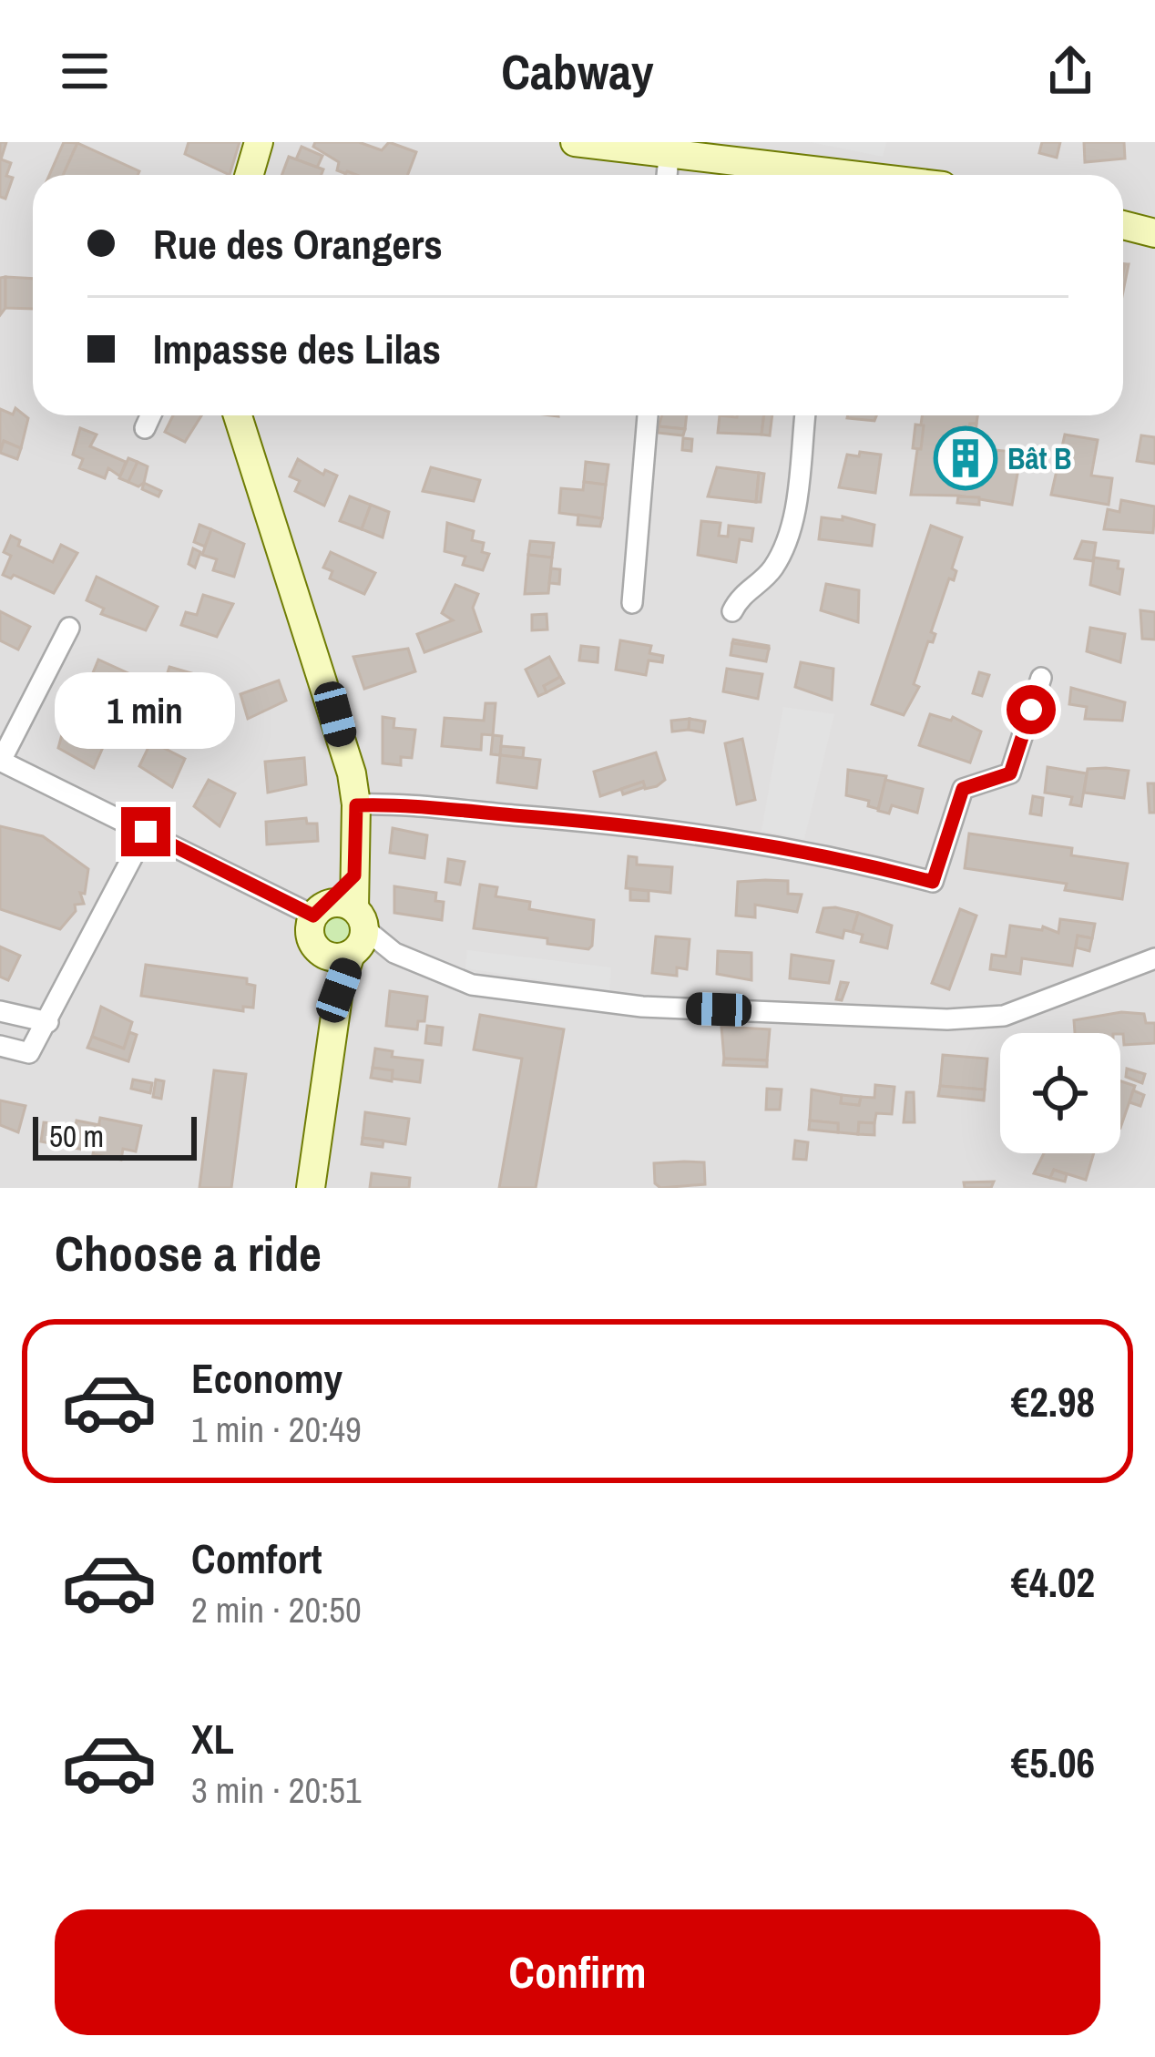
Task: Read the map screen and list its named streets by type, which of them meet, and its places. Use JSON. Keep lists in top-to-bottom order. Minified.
{"places":{"building":["Bât B"]},"scale_bar":"50 m","page":{"header":"Cabway","banner":["Rue des Orangers","Impasse des Lilas"],"bubble":"1 min","scale":"50 m","heading":"Choose a ride","list":[{"name":"Economy","note":"1 min · 20:49","value":"€2.98"},{"name":"Comfort","note":"2 min · 20:50","value":"€4.02"},{"name":"XL","note":"3 min · 20:51","value":"€5.06"}],"buttons":"Confirm"}}
